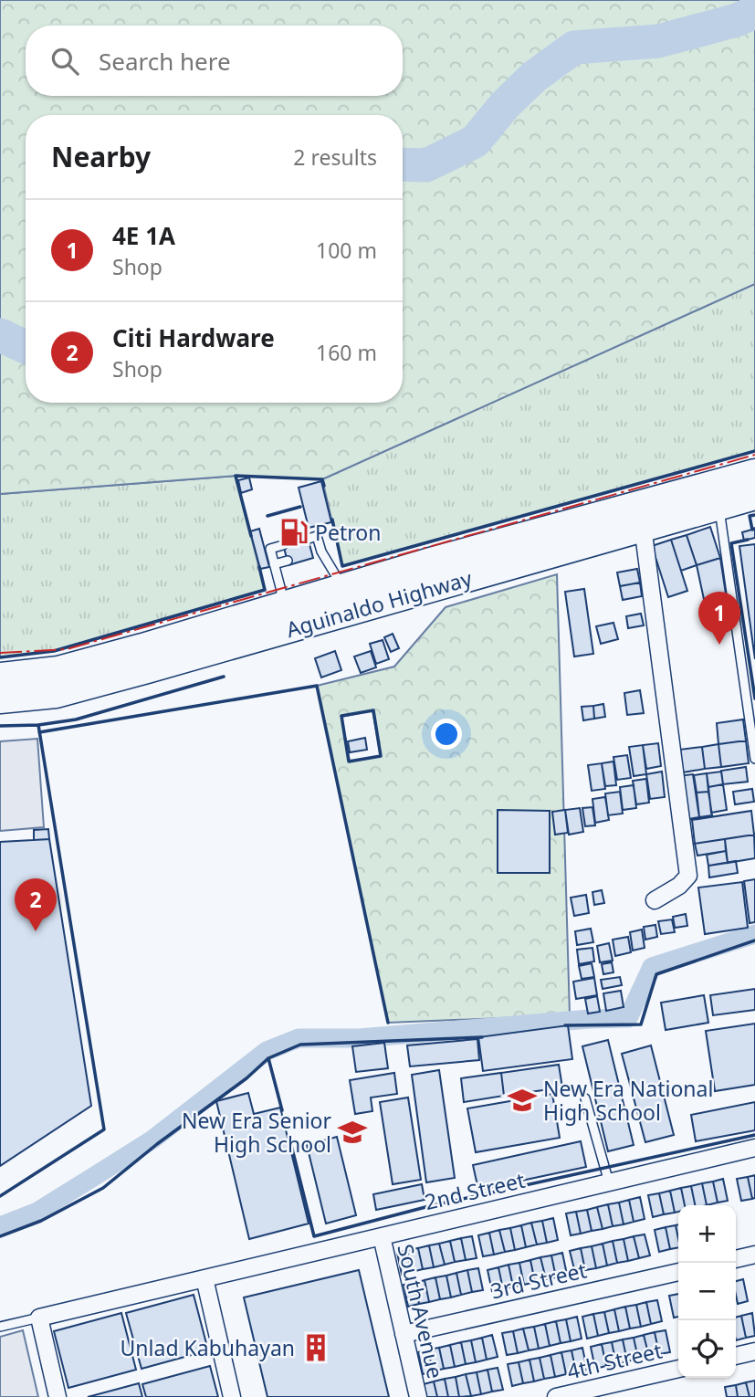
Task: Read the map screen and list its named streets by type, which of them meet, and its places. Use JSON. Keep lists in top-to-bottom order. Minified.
{"streets":{"main road":["Aguinaldo Highway"],"street":["2nd Street","3rd Street","South Avenue","4th Street"]},"crossings":[["2nd Street","South Avenue"],["3rd Street","South Avenue"]],"places":{"fuel station":["Petron"],"school or university":["New Era National High School","New Era Senior High School"],"building":["Unlad Kabuhayan"]},"page":{"search":"Search here","heading":["Nearby","2 results"],"list":[{"mark":"1","name":"4E 1A","note":"Shop","value":"100 m"},{"mark":"2","name":"Citi Hardware","note":"Shop","value":"160 m"}],"pins":["1","2"],"map_buttons":["+","−"]}}
